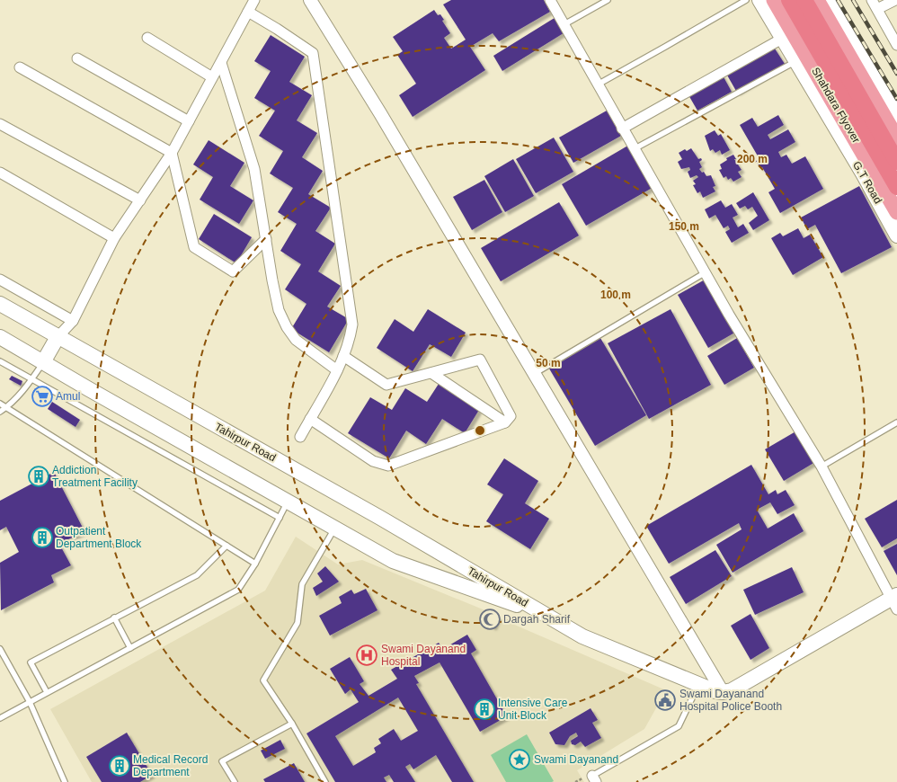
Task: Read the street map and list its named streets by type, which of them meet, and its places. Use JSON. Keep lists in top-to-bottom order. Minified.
{"streets":{"highway":["Shahdara Flyover"],"main road":["G.T Road","Tahirpur Road"]},"places":{"supermarket":["Amul"],"building":["Addiction Treatment Facility","Outpatient Department Block","Intensive Care Unit Block","Medical Record Department"],"mosque":["Dargah Sharif"],"hospital":["Swami Dayanand Hospital"],"public building":["Swami Dayanand Hospital Police Booth"],"place":["Swami Dayanand"]},"rings":["200 m","150 m","100 m","50 m"]}
